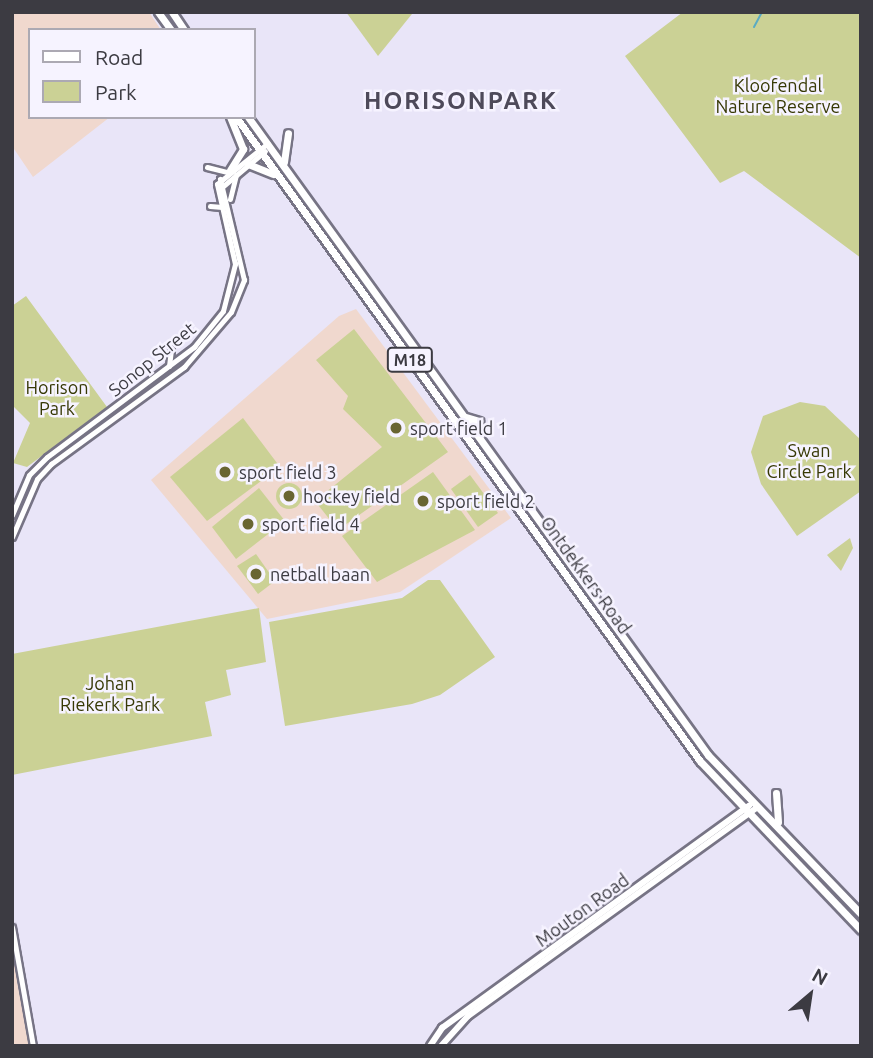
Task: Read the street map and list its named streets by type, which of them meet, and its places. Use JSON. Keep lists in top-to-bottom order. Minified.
{"streets":{"main road":["M18","Ontdekkers Road","Mouton Road"],"street":["Sonop Street"]},"crossings":[["Ontdekkers Road","Mouton Road"]],"districts":["HORISONPARK"],"parks":["Kloofendal Nature Reserve","Horison Park","Swan Circle Park","Johan Riekerk Park"],"places":["sport field 1","sport field 3","hockey field","sport field 2","sport field 4","netball baan"],"legend":["Road","Park"],"north":"top right"}
